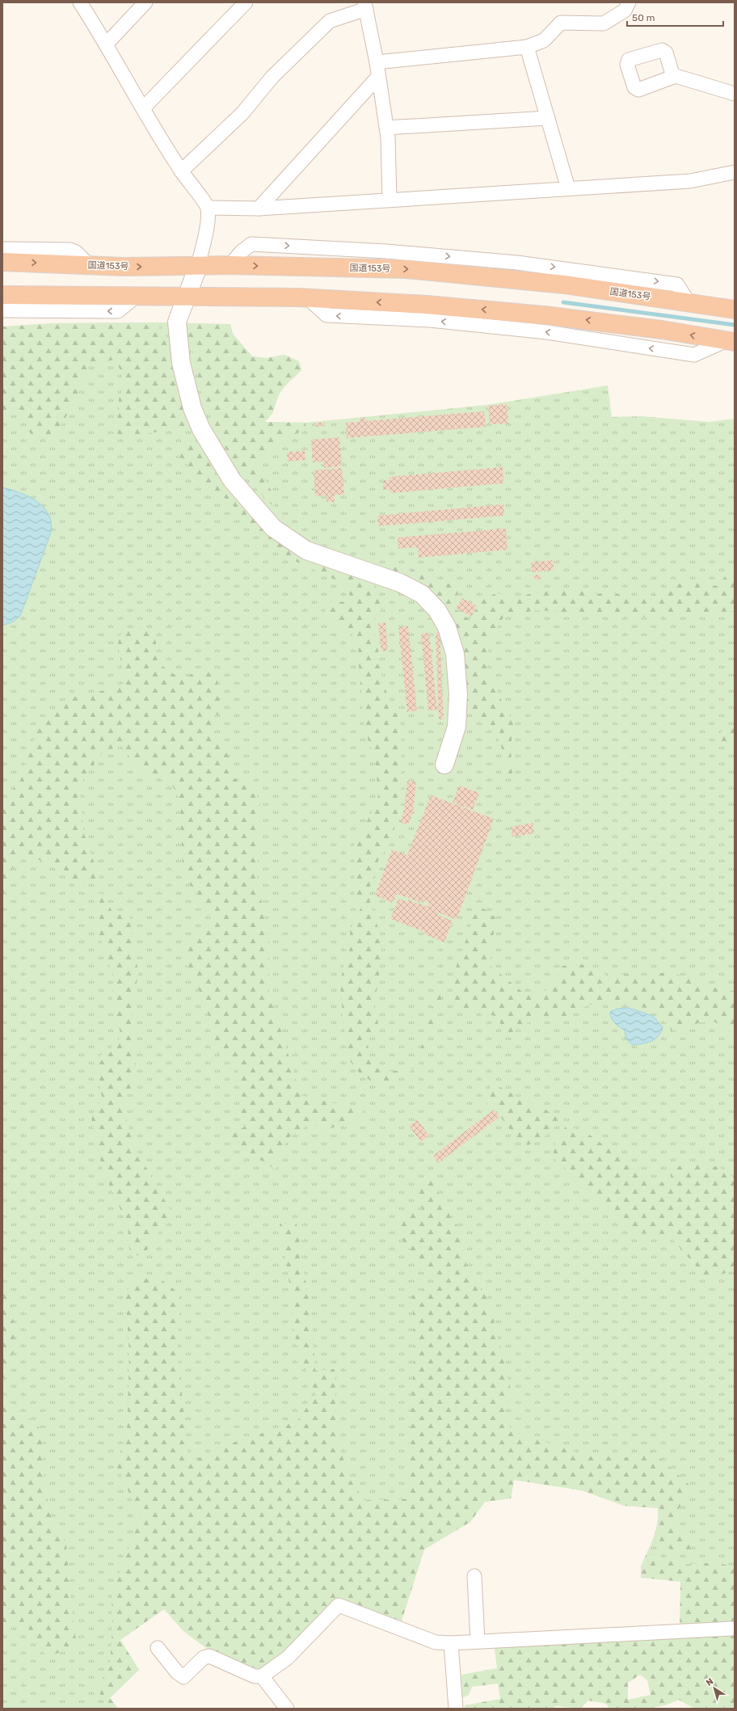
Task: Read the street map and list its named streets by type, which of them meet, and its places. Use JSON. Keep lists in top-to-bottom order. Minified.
{"streets":{"highway":["国道153号"]},"scale_bar":"50 m","north":"top left"}
